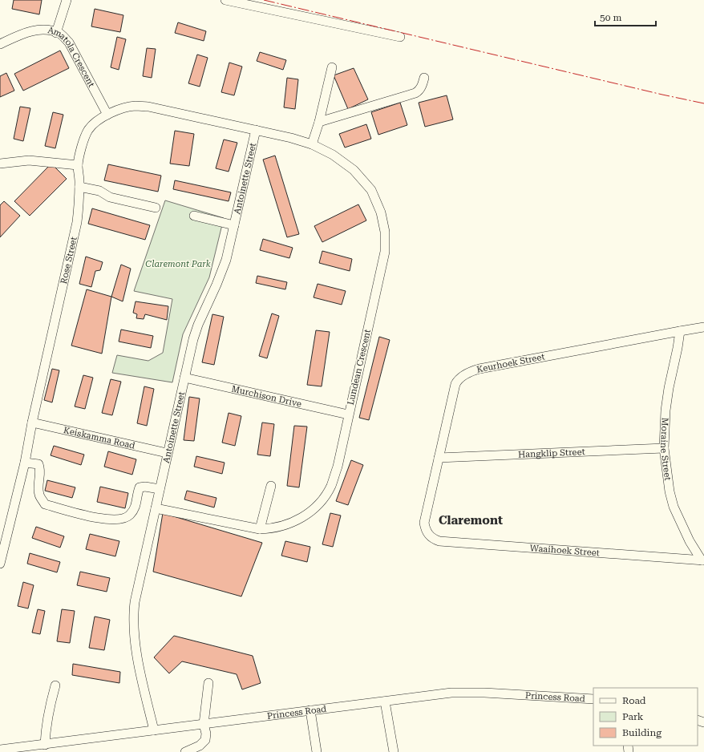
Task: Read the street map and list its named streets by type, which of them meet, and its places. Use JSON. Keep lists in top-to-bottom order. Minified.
{"streets":{"street":["Amatola Crescent","Antoinette Street","Rose Street","Keurhoek Street","Lundean Crescent","Murchison Drive","Keiskamma Road","Moraine Street","Hangklip Street","Waaihoek Street","Princess Road"]},"crossings":[["Amatola Crescent","Rose Street"],["Antoinette Street","Rose Street"],["Antoinette Street","Lundean Crescent"],["Antoinette Street","Murchison Drive"],["Antoinette Street","Keiskamma Road"],["Antoinette Street","Princess Road"],["Rose Street","Lundean Crescent"],["Rose Street","Keiskamma Road"],["Keurhoek Street","Moraine Street"],["Keurhoek Street","Hangklip Street"],["Keurhoek Street","Waaihoek Street"],["Lundean Crescent","Murchison Drive"],["Moraine Street","Hangklip Street"],["Moraine Street","Waaihoek Street"]],"districts":["Claremont"],"parks":["Claremont Park"],"legend":["Road","Park","Building"],"scale_bar":"50 m"}
